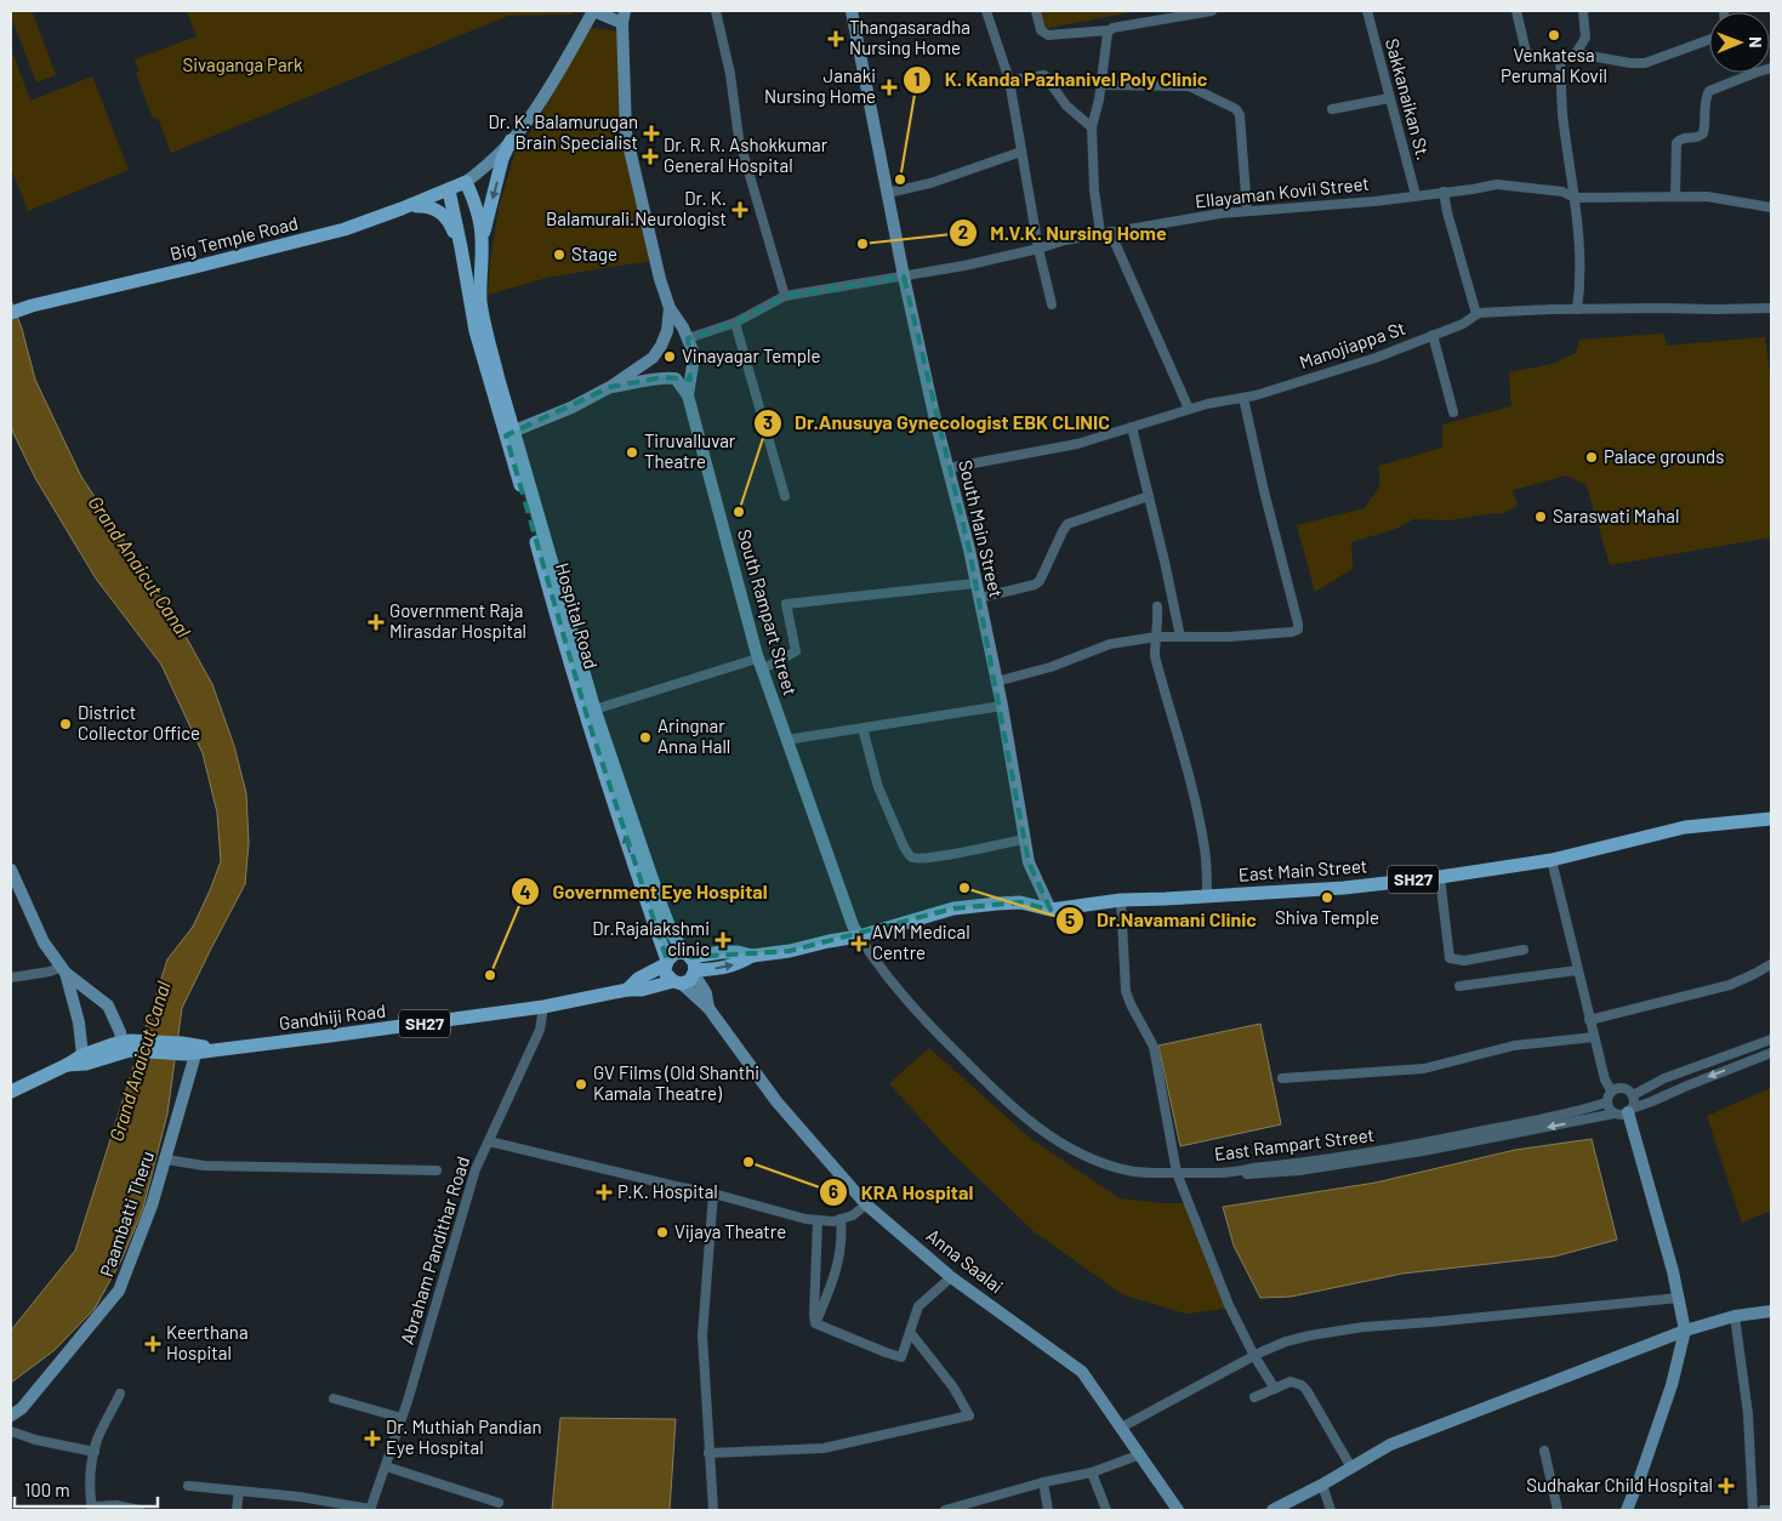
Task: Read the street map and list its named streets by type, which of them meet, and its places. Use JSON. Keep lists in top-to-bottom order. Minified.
{"streets":{"main road":["Big Temple Road","Hospital Road","East Main Street","SH27","Gandhiji Road"],"street":["Sakkanaikan St.","Ellayaman Kovil Street","Manojiappa St","South Main Street","South Rampart Street","East Rampart Street","Paambatti Theru","Abraham Pandithar Road","Anna Saalai"]},"crossings":[["Sakkanaikan St.","Ellayaman Kovil Street"],["Ellayaman Kovil Street","South Main Street"],["Ellayaman Kovil Street","South Rampart Street"],["Manojiappa St","South Main Street"],["South Main Street","East Main Street"],["South Main Street","SH27"],["South Rampart Street","SH27"],["South Rampart Street","East Rampart Street"],["Hospital Road","SH27"],["Hospital Road","Gandhiji Road"],["Hospital Road","Anna Saalai"],["East Main Street","SH27"],["SH27","Gandhiji Road"],["SH27","East Rampart Street"],["SH27","Paambatti Theru"],["SH27","Anna Saalai"],["Gandhiji Road","Paambatti Theru"],["Gandhiji Road","Abraham Pandithar Road"],["Gandhiji Road","Anna Saalai"]],"water":["Grand Anaicut Canal"],"parks":["Sivaganga Park"],"places":{"other":["Venkatesa Perumal Kovil","K. Kanda Pazhanivel Poly Clinic","M.V.K. Nursing Home","Stage","Vinayagar Temple","Tiruvalluvar Theatre","Palace grounds","Dr.Anusuya Gynecologist EBK CLINIC","Saraswati Mahal","District Collector Office","Aringnar Anna Hall","Dr.Navamani Clinic","Shiva Temple","Government Eye Hospital","GV Films (Old Shanthi Kamala Theatre)","KRA Hospital","Vijaya Theatre"],"health":["Thangasaradha Nursing Home","Janaki Nursing Home","Dr. K. Balamurugan Brain Specialist","Dr. R. R. Ashokkumar General Hospital","Dr. K. Balamurali.Neurologist","Government Raja Mirasdar Hospital","Dr.Rajalakshmi clinic","AVM Medical Centre","P.K. Hospital","Keerthana Hospital","Dr. Muthiah Pandian Eye Hospital","Sudhakar Child Hospital"]},"scale_bar":"100 m","north":"right"}
